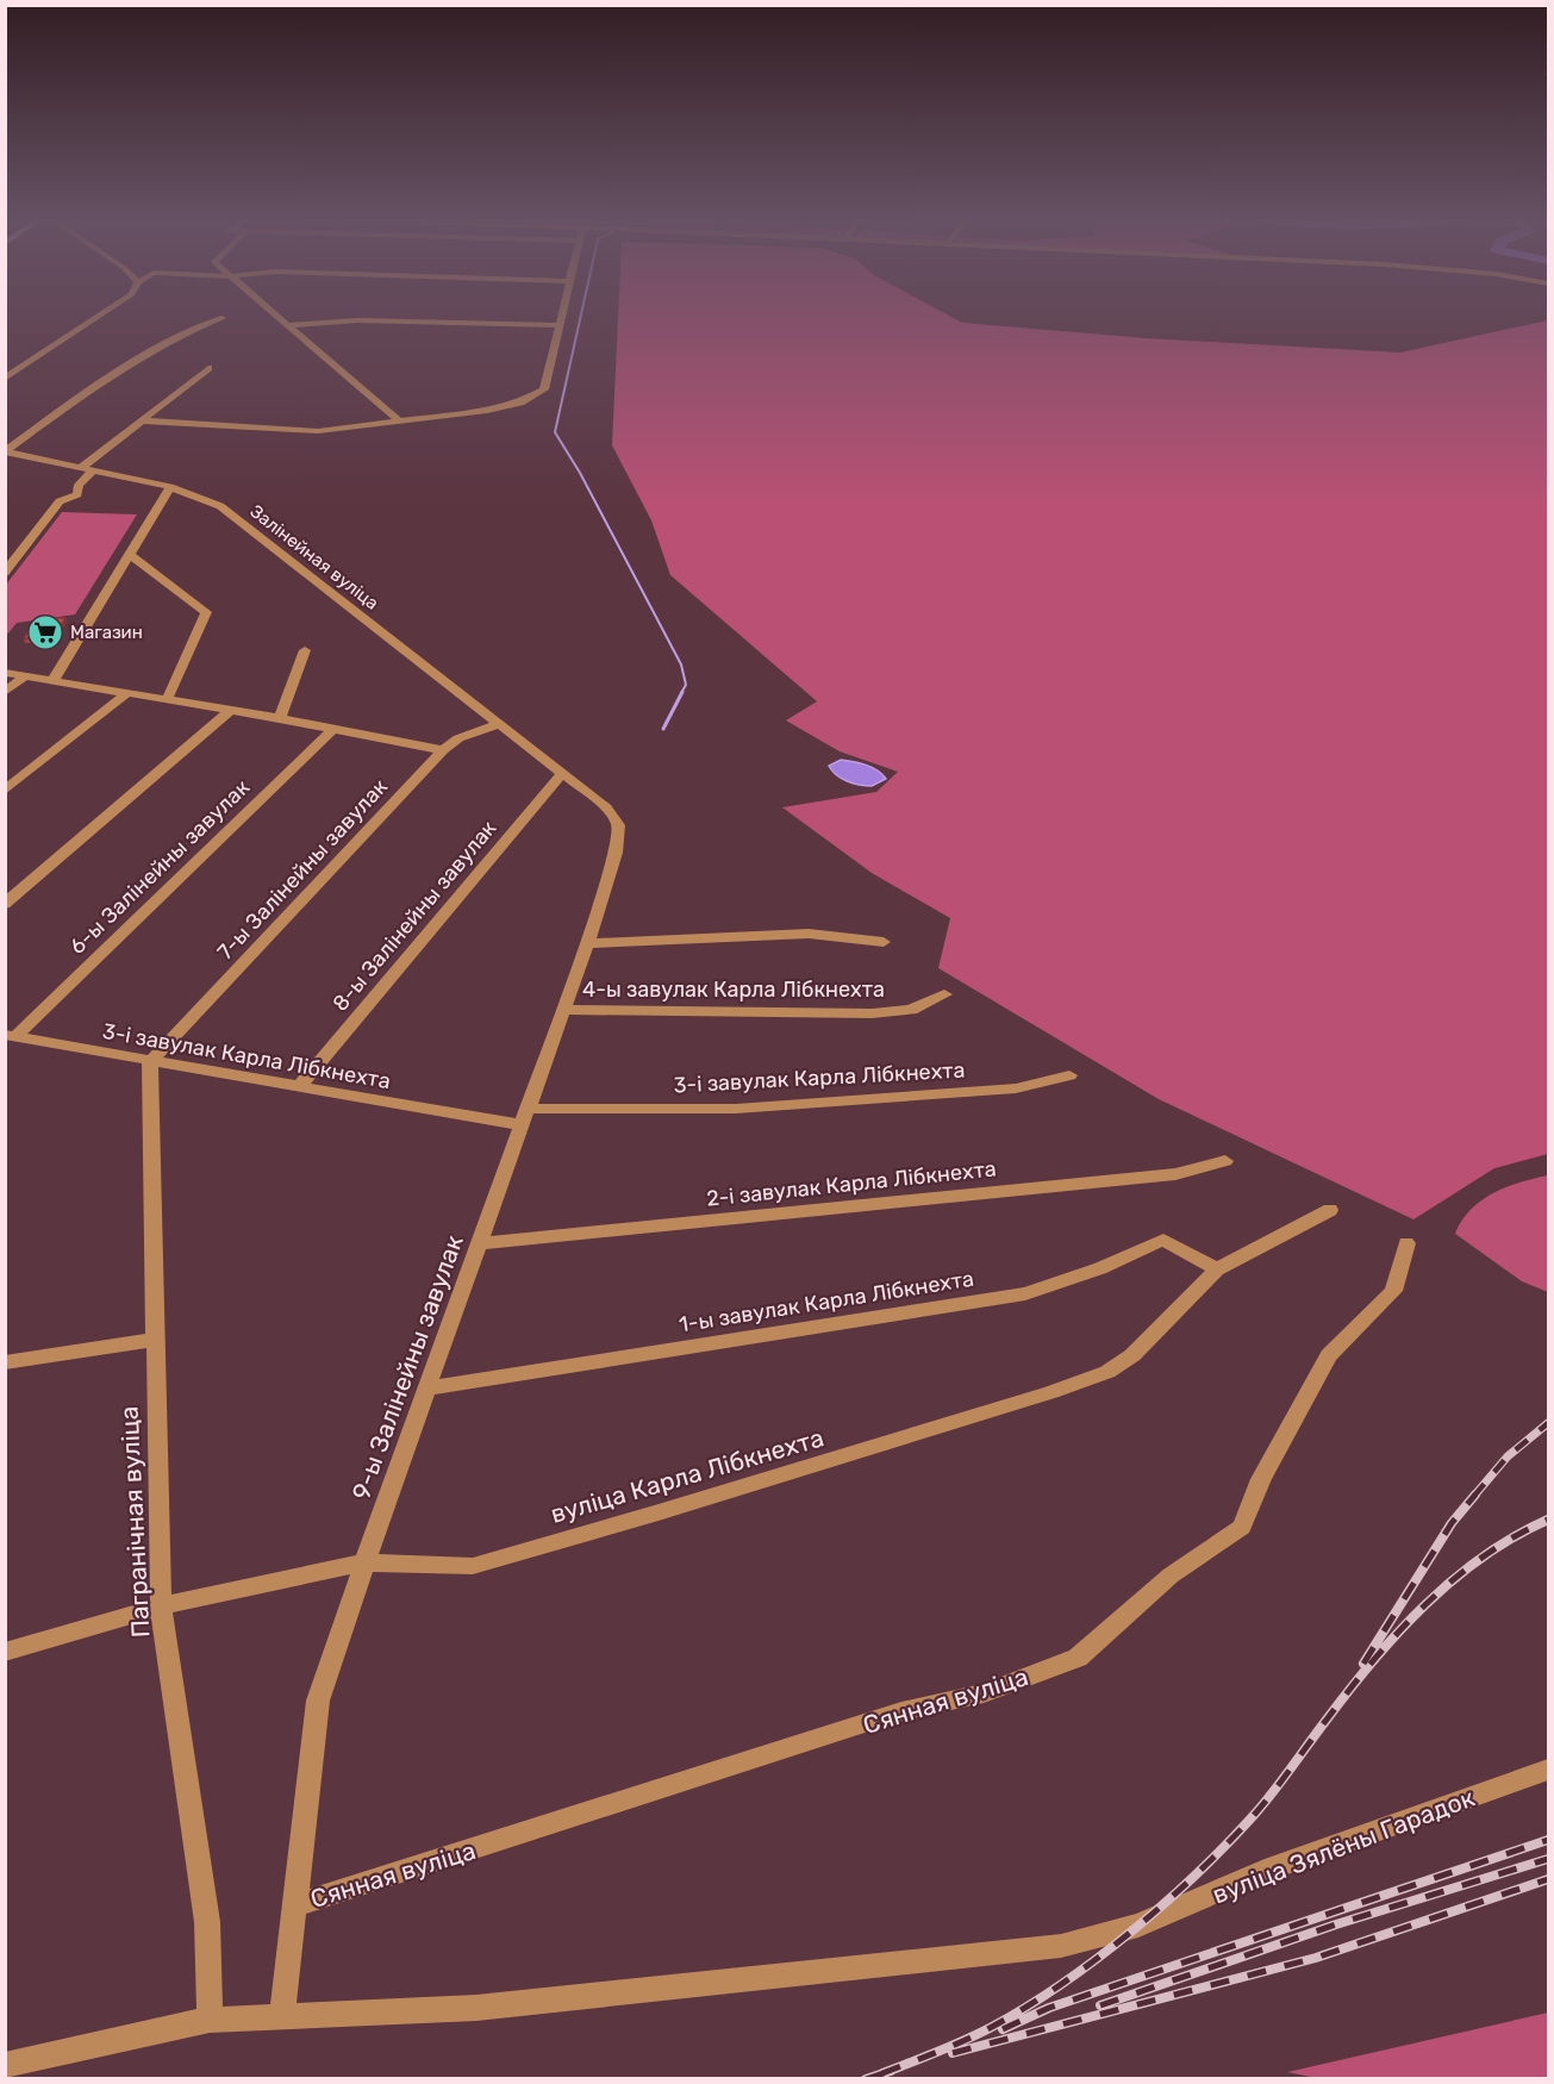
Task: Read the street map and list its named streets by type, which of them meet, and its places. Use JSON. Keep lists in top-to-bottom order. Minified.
{"streets":{"street":["Залінейная вуліца","6-ы Залінейны завулак","7-ы Залінейны завулак","8-ы Залінейны завулак","4-ы завулак Карла Лібкнехта","3-і завулак Карла Лібкнехта","2-і завулак Карла Лібкнехта","1-ы завулак Карла Лібкнехта","9-ы Залінейны завулак","вуліца Карла Лібкнехта","Пагранічная вуліца","Сянная вуліца","вуліца Зялёны Гарадок"]},"crossings":[["Залінейная вуліца","7-ы Залінейны завулак"],["Залінейная вуліца","8-ы Залінейны завулак"],["Залінейная вуліца","9-ы Залінейны завулак"],["6-ы Залінейны завулак","3-і завулак Карла Лібкнехта"],["7-ы Залінейны завулак","3-і завулак Карла Лібкнехта"],["7-ы Залінейны завулак","Пагранічная вуліца"],["8-ы Залінейны завулак","3-і завулак Карла Лібкнехта"],["8-ы Залінейны завулак","9-ы Залінейны завулак"],["4-ы завулак Карла Лібкнехта","9-ы Залінейны завулак"],["3-і завулак Карла Лібкнехта","9-ы Залінейны завулак"],["3-і завулак Карла Лібкнехта","Пагранічная вуліца"],["2-і завулак Карла Лібкнехта","9-ы Залінейны завулак"],["1-ы завулак Карла Лібкнехта","9-ы Залінейны завулак"],["1-ы завулак Карла Лібкнехта","вуліца Карла Лібкнехта"],["9-ы Залінейны завулак","вуліца Карла Лібкнехта"],["9-ы Залінейны завулак","Сянная вуліца"],["9-ы Залінейны завулак","вуліца Зялёны Гарадок"],["вуліца Карла Лібкнехта","Пагранічная вуліца"]],"places":{"supermarket":["Магазин"]}}
